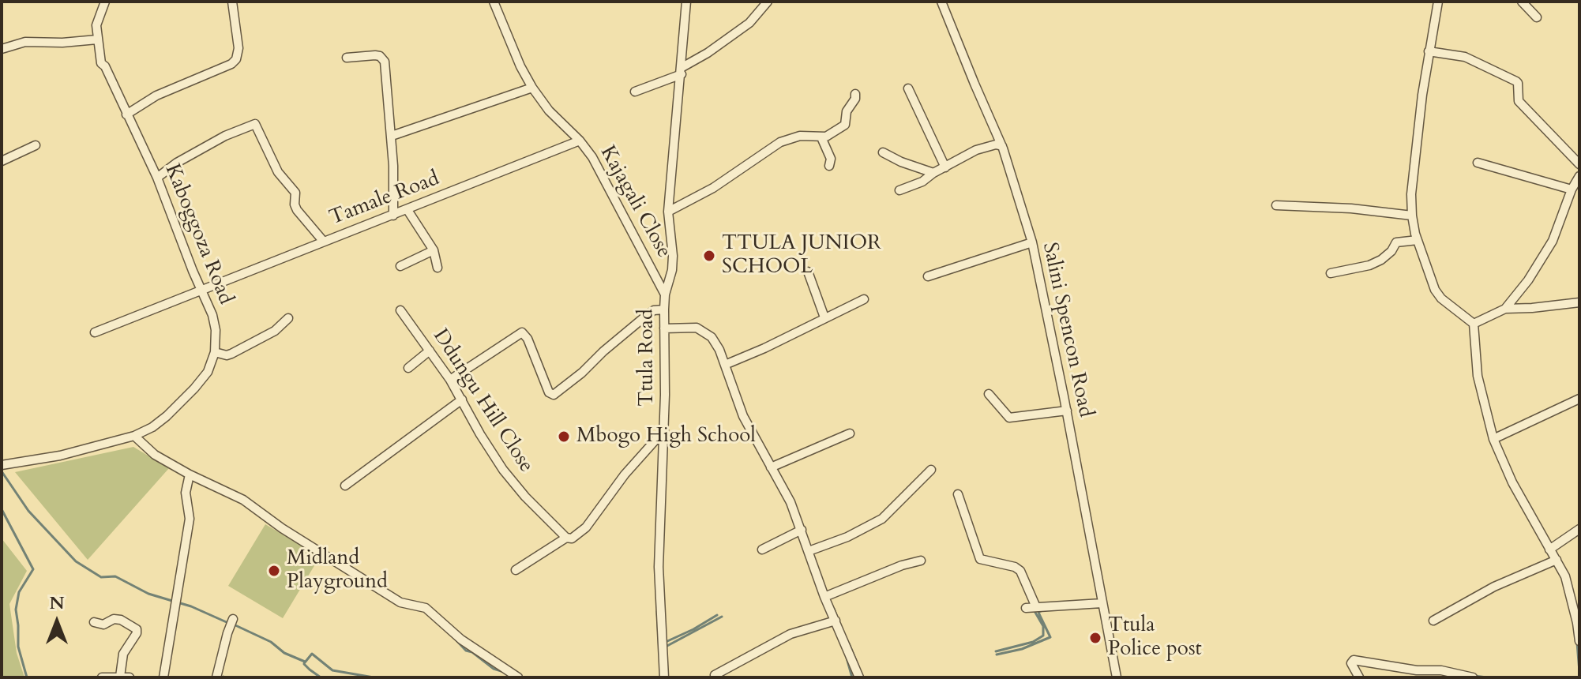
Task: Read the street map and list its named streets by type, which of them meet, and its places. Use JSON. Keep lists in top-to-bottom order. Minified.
{"streets":{"street":["Tamale Road","Kajagali Close","Kaboggoza Road","Salini Spencon Road","Ttula Road","Ddungu Hill Close"]},"crossings":[["Tamale Road","Kajagali Close"],["Tamale Road","Kaboggoza Road"],["Kajagali Close","Ttula Road"]],"places":["TTULA JUNIOR SCHOOL","Mbogo High School","Midland Playground","Ttula Police post"],"north":"top"}
